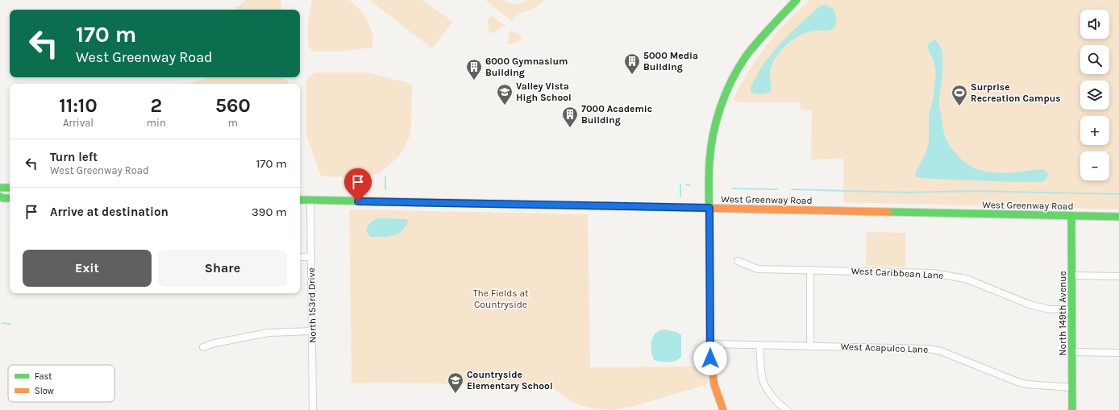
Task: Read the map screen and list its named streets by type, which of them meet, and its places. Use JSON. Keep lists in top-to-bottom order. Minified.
{"streets":{"main road":["West Greenway Road","North 149th Avenue"],"street":["West Caribbean Lane","North 153rd Drive","West Acapulco Lane"]},"crossings":[["West Greenway Road","North 153rd Drive"],["West Greenway Road","North 149th Avenue"],["West Caribbean Lane","North 149th Avenue"],["North 149th Avenue","West Acapulco Lane"]],"parks":["The Fields at Countryside"],"places":{"building":["5000 Media Building","6000 Gymnasium Building","7000 Academic Building"],"school or university":["Valley Vista High School","Countryside Elementary School"],"sports":["Surprise Recreation Campus"]},"legend":["Fast","Slow"],"page":{"map_buttons":["+","−"],"turn":["170 m","West Greenway Road"],"eta":["11:10","Arrival","2","min","560","m"],"list":[{"name":"Turn left","note":"West Greenway Road","value":"170 m"},{"name":"Arrive at destination","value":"390 m"}],"buttons":["Exit","Share"]}}
